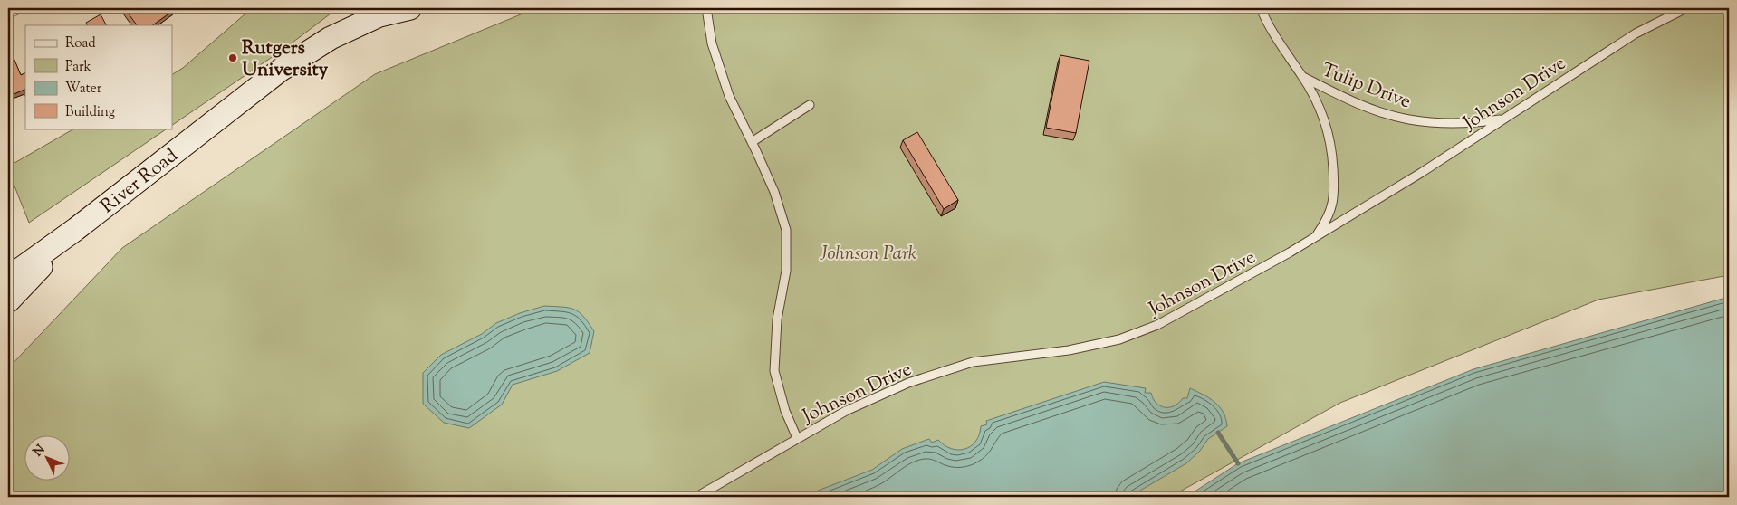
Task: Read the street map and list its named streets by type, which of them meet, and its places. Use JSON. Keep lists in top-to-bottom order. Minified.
{"streets":{"street":["River Road"],"lane":["Tulip Drive","Johnson Drive"]},"crossings":[["Tulip Drive","Johnson Drive"]],"parks":["Johnson Park"],"places":["Rutgers University"],"legend":["Road","Park","Water","Building"],"north":"top left"}
